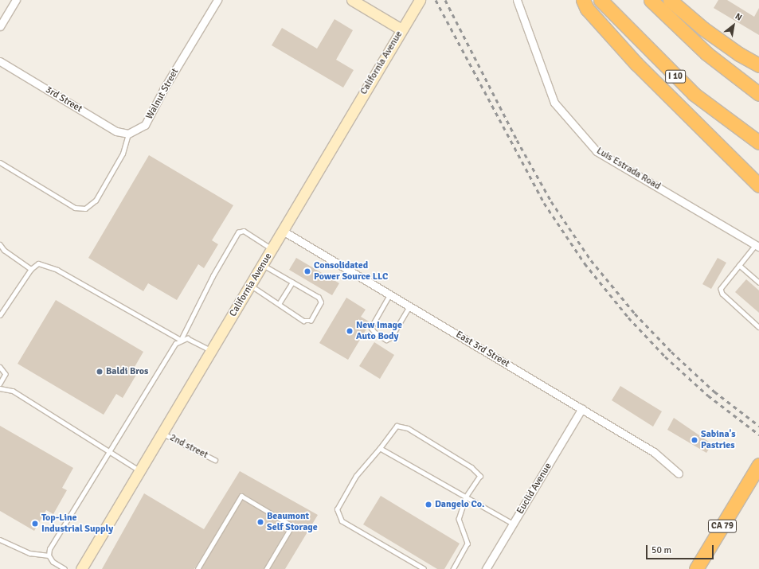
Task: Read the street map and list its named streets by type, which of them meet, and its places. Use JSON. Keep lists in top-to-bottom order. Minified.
{"streets":{"highway":["I 10","CA 79"],"street":["California Avenue","Walnut Street","3rd Street","Luis Estrada Road","East 3rd Street","Euclid Avenue"],"lane":["2nd street"]},"crossings":[["California Avenue","East 3rd Street"],["California Avenue","2nd street"],["Walnut Street","3rd Street"],["East 3rd Street","Euclid Avenue"]],"places":["Consolidated Power Source LLC","New Image Auto Body","Baldi Bros","Sabina's Pastries","Dangelo Co.","Beaumont Self Storage","Top-Line Industrial Supply"],"scale_bar":"50 m","north":"top right"}
